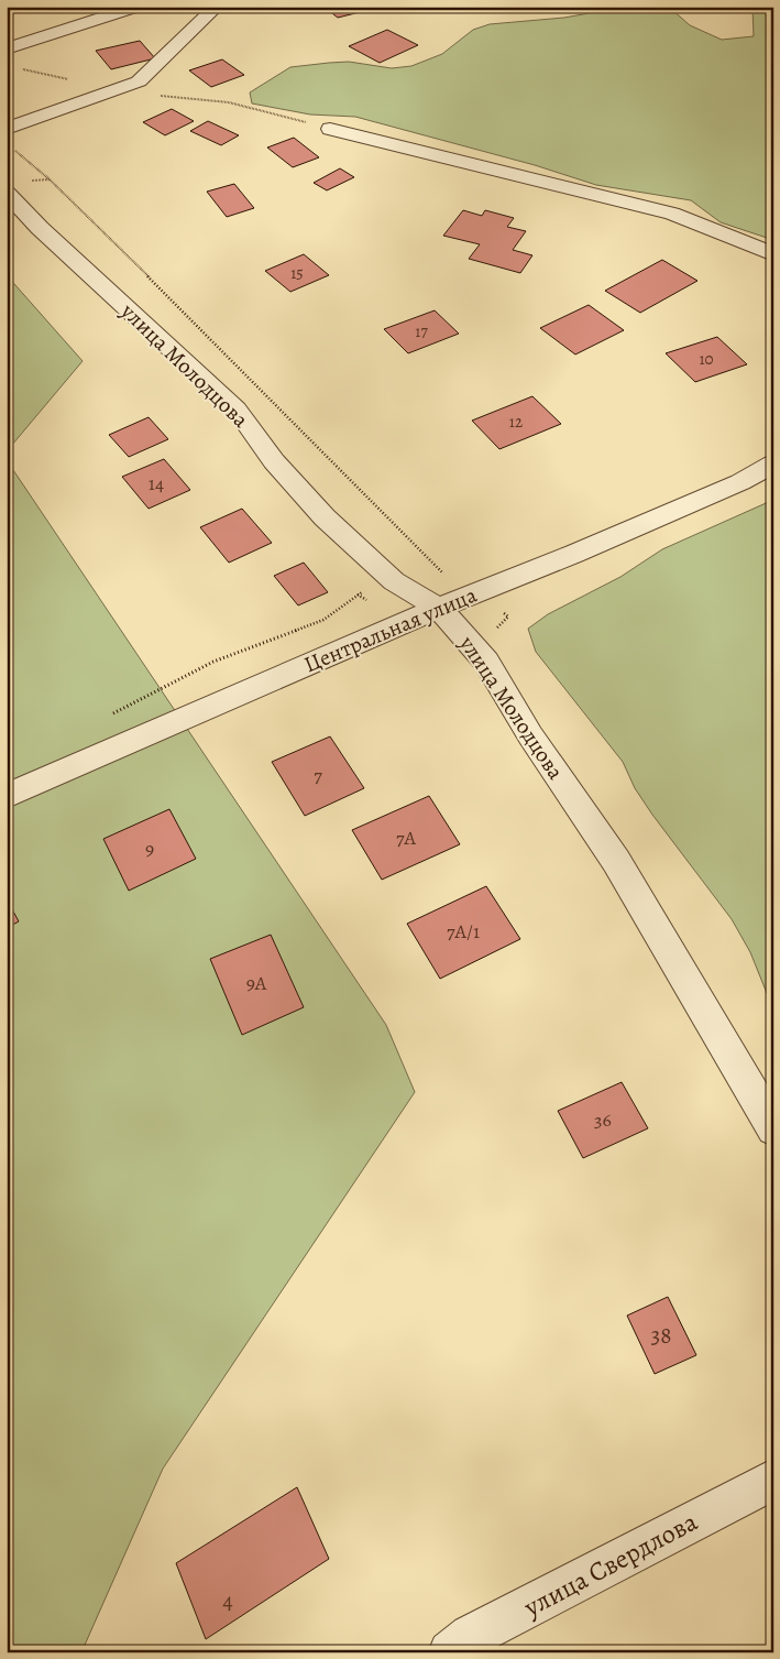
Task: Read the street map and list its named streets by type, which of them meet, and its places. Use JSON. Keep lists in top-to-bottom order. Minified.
{"streets":{"street":["улица Молодцова","Центральная улица","улица Свердлова"]},"crossings":[["улица Молодцова","Центральная улица"]],"house_numbers":["15","17","10","12","14","7","7А","9","7А/1","9А","36","38","4"]}
